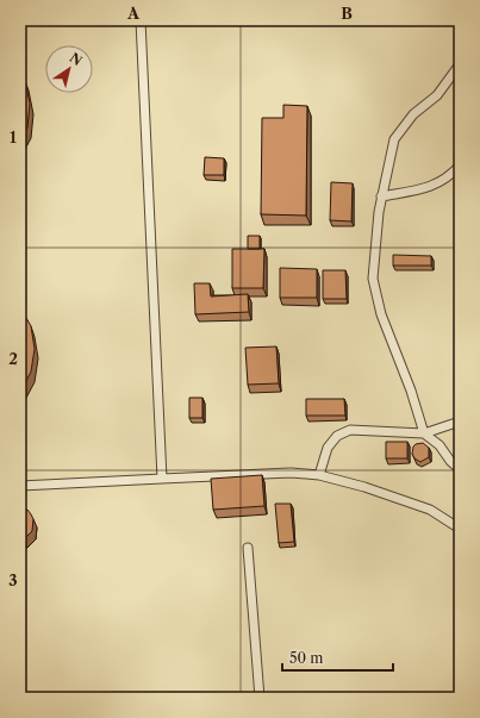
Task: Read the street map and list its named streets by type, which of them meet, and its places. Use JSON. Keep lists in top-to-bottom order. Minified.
{"scale_bar":"50 m","north":"top right","grid":{"columns":["A","B"],"rows":["1","2","3"]}}
